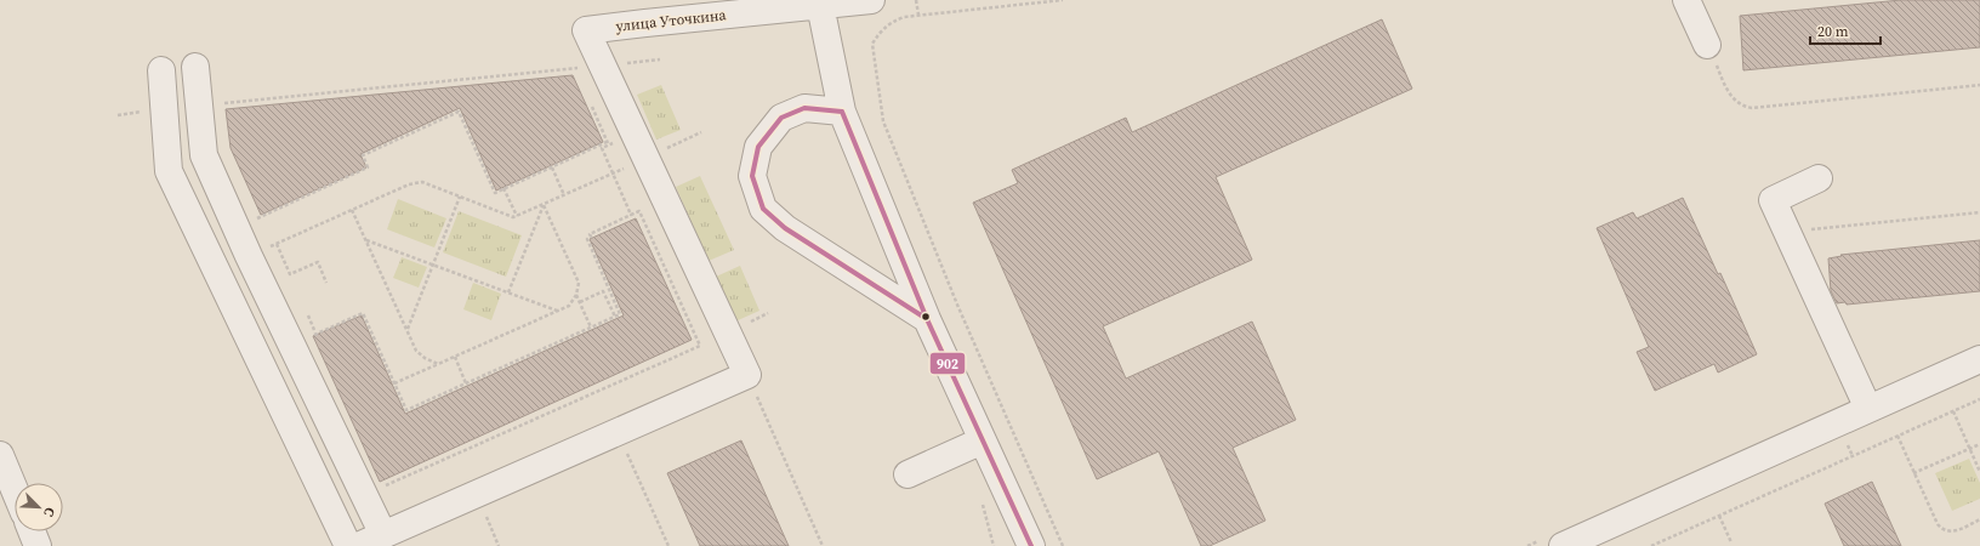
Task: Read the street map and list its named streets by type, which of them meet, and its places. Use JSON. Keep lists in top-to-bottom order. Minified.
{"streets":{"street":["улица Уточкина"]},"lines":["transit line 902"],"scale_bar":"20 m","north":"bottom right"}
